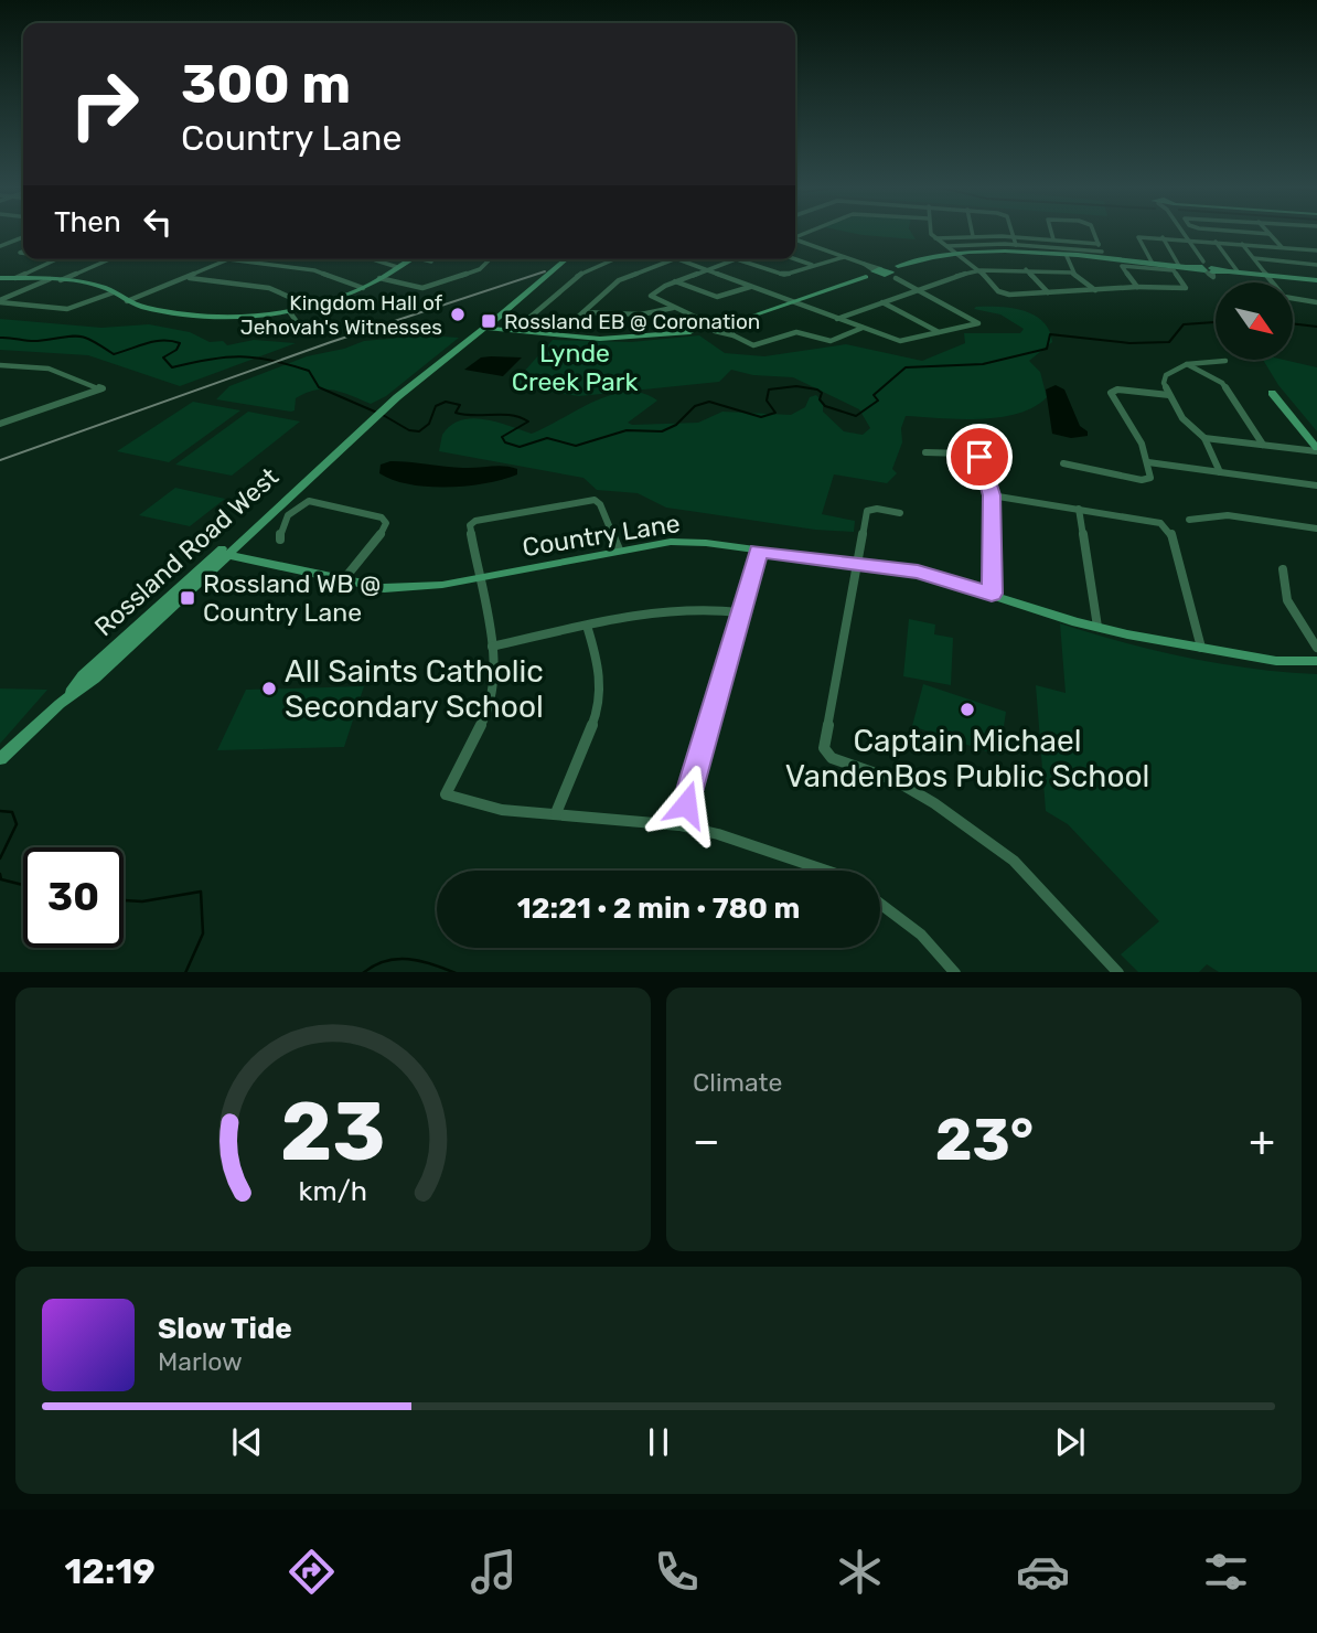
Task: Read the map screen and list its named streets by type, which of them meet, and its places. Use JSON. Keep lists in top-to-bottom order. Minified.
{"streets":{"street":["Country Lane","Rossland Road West"]},"crossings":[["Country Lane","Rossland Road West"]],"parks":["Lynde Creek Park"],"places":{"other":["Kingdom Hall of Jehovah's Witnesses","All Saints Catholic Secondary School","Captain Michael VandenBos Public School"],"transit":["Rossland EB @ Coronation","Rossland WB @ Country Lane"]},"north":"bottom right","page":{"turn":["300 m","Country Lane"],"then":"Then","limit":"30","trip":"12:21 · 2 min · 780 m","tile":"Climate","heat":["−","23°","+"],"song":["Slow Tide","Marlow"],"tabs":"12:19","gauge":["23","km/h"]}}
